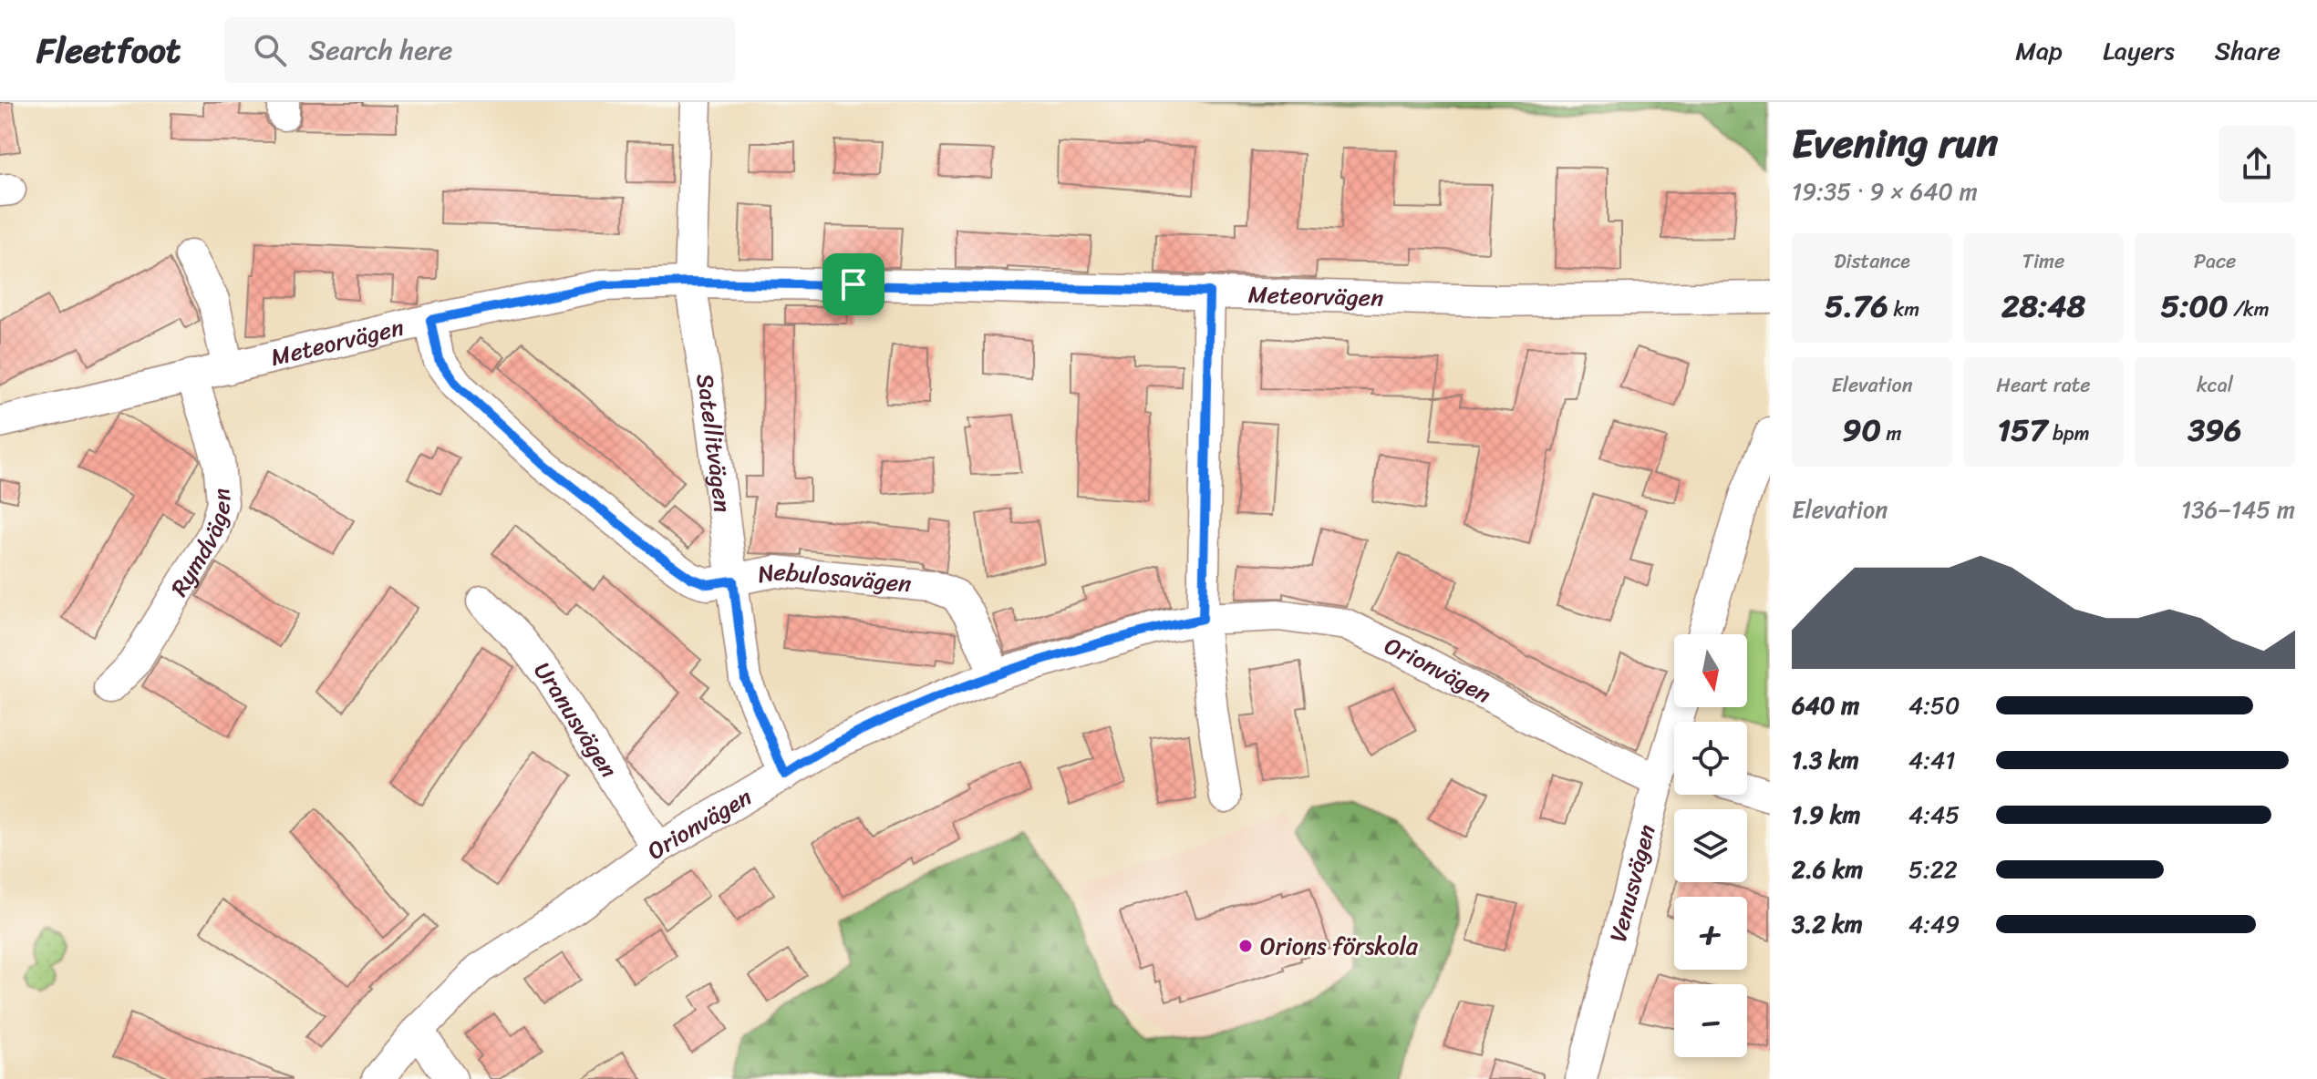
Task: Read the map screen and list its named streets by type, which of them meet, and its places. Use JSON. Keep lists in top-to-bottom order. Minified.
{"streets":{"street":["Meteorvägen","Satellitvägen","Rymdvägen","Nebulosavägen","Orionvägen","Uranusvägen","Venusvägen"]},"crossings":[["Meteorvägen","Satellitvägen"],["Meteorvägen","Rymdvägen"],["Meteorvägen","Nebulosavägen"],["Satellitvägen","Nebulosavägen"],["Satellitvägen","Orionvägen"],["Nebulosavägen","Orionvägen"],["Orionvägen","Uranusvägen"],["Orionvägen","Venusvägen"]],"places":["Orions förskola"],"north":"bottom","page":{"header":"Fleetfoot","search":"Search here","nav":["Map","Layers","Share"],"heading":["Evening run","19:35 · 9 × 640 m"],"stats":[["Distance","5.76 km"],["Time","28:48"],["Pace","5:00 /km"],["Elevation","90 m"],["Heart rate","157 bpm"],["kcal","396"]],"chart":["Elevation","136–145 m"],"map_buttons":["+","−"],"list":[{"name":"640 m","note":"4:50"},{"name":"1.3 km","note":"4:41"},{"name":"1.9 km","note":"4:45"},{"name":"2.6 km","note":"5:22"},{"name":"3.2 km","note":"4:49"}]}}
